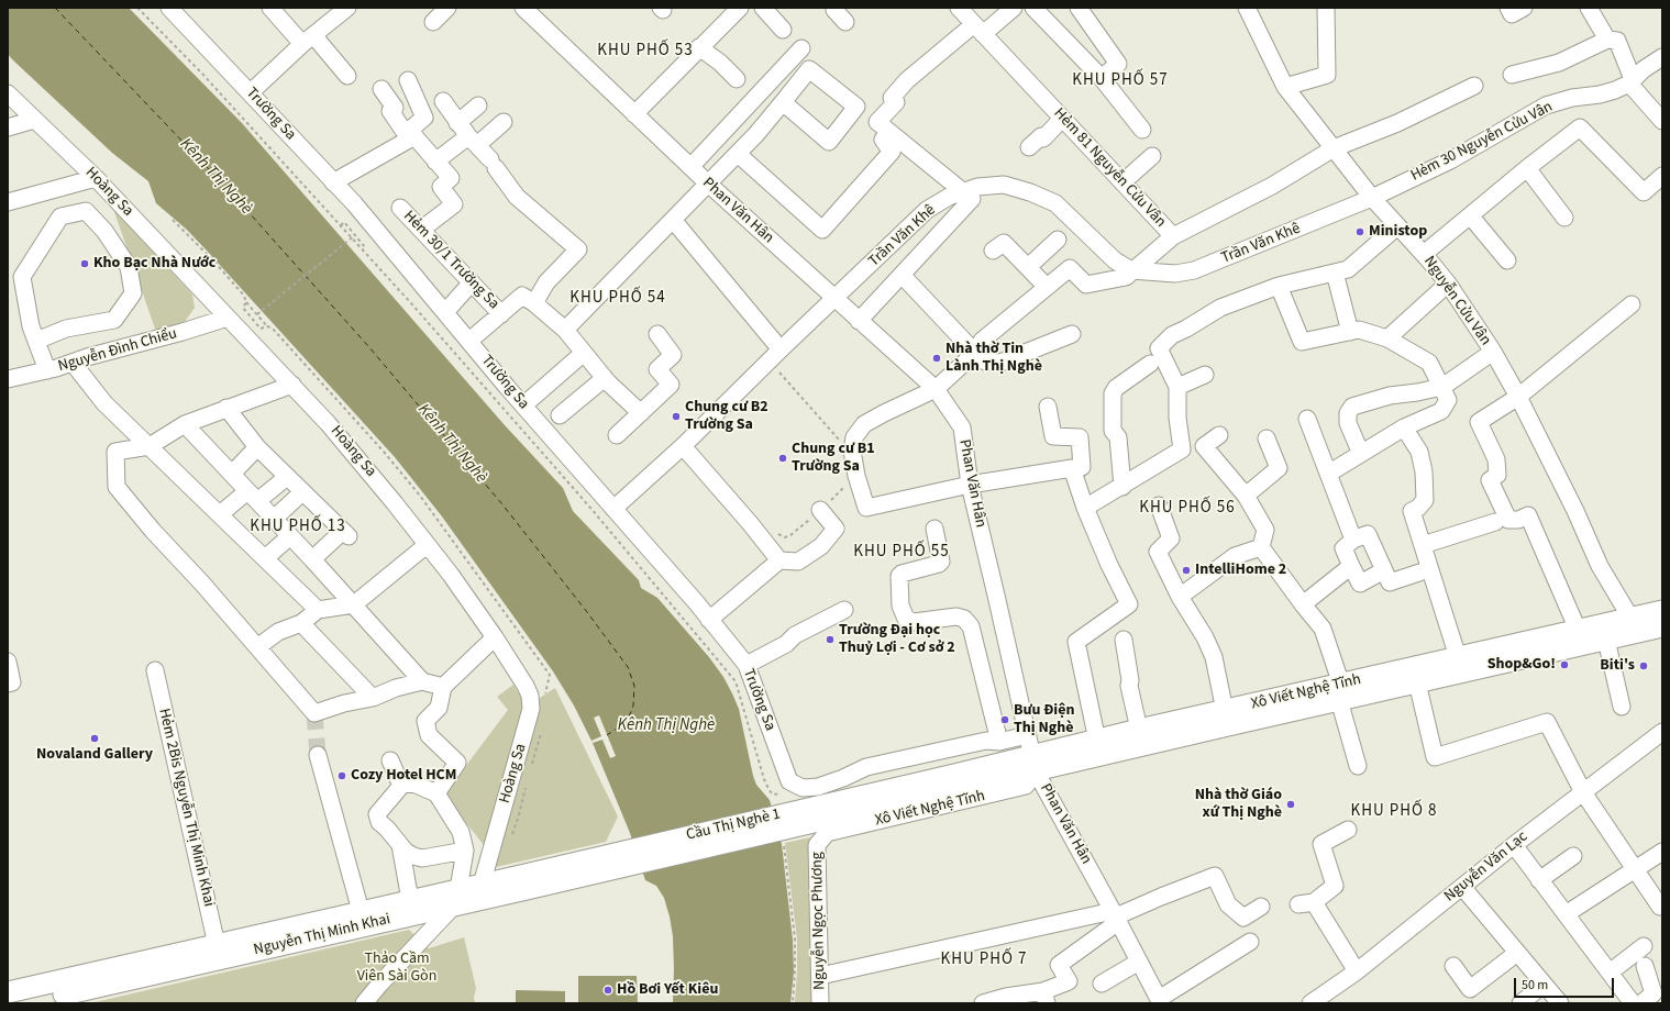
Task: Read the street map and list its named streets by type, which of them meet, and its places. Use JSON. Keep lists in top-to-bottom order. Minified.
{"streets":{"main road":["Xô Viết Nghệ Tĩnh","Cầu Thị Nghè 1","Nguyễn Thị Minh Khai"],"street":["Trường Sa","Hẻm 30 Nguyễn Cửu Vân","Hẻm 81 Nguyễn Cửu Vân","Hoàng Sa","Phan Văn Hân","Trần Văn Khê","Hẻm 30/1 Trường Sa","Nguyễn Cửu Vân","Nguyễn Đình Chiểu","Hẻm 2Bis Nguyễn Thị Minh Khai","Nguyễn Văn Lạc","Nguyễn Ngọc Phương"]},"crossings":[["Trường Sa","Trần Văn Khê"],["Hẻm 30 Nguyễn Cửu Vân","Trần Văn Khê"],["Hẻm 30 Nguyễn Cửu Vân","Nguyễn Cửu Vân"],["Hẻm 81 Nguyễn Cửu Vân","Nguyễn Cửu Vân"],["Hoàng Sa","Nguyễn Đình Chiểu"],["Hoàng Sa","Nguyễn Thị Minh Khai"],["Phan Văn Hân","Trần Văn Khê"],["Phan Văn Hân","Xô Viết Nghệ Tĩnh"],["Trần Văn Khê","Nguyễn Cửu Vân"],["Nguyễn Cửu Vân","Xô Viết Nghệ Tĩnh"],["Xô Viết Nghệ Tĩnh","Cầu Thị Nghè 1"],["Xô Viết Nghệ Tĩnh","Nguyễn Ngọc Phương"],["Hẻm 2Bis Nguyễn Thị Minh Khai","Nguyễn Thị Minh Khai"],["Cầu Thị Nghè 1","Nguyễn Thị Minh Khai"]],"districts":["KHU PHỐ 53","KHU PHỐ 57","KHU PHỐ 54","KHU PHỐ 56","KHU PHỐ 13","KHU PHỐ 55","KHU PHỐ 8","KHU PHỐ 7"],"water":["Kênh Thị Nghè"],"parks":["Thảo Cầm Viên Sài Gòn"],"places":["Ministop","Kho Bạc Nhà Nước","Nhà thờ Tin Lành Thị Nghè","Chung cư B2 Trường Sa","Chung cư B1 Trường Sa","IntelliHome 2","Trường Đại học Thuỷ Lợi - Cơ sở 2","Shop&Go!","Biti's","Bưu Điện Thị Nghè","Novaland Gallery","Cozy Hotel HCM","Nhà thờ Giáo xứ Thị Nghè","Hồ Bơi Yết Kiêu"],"scale_bar":"50 m"}
